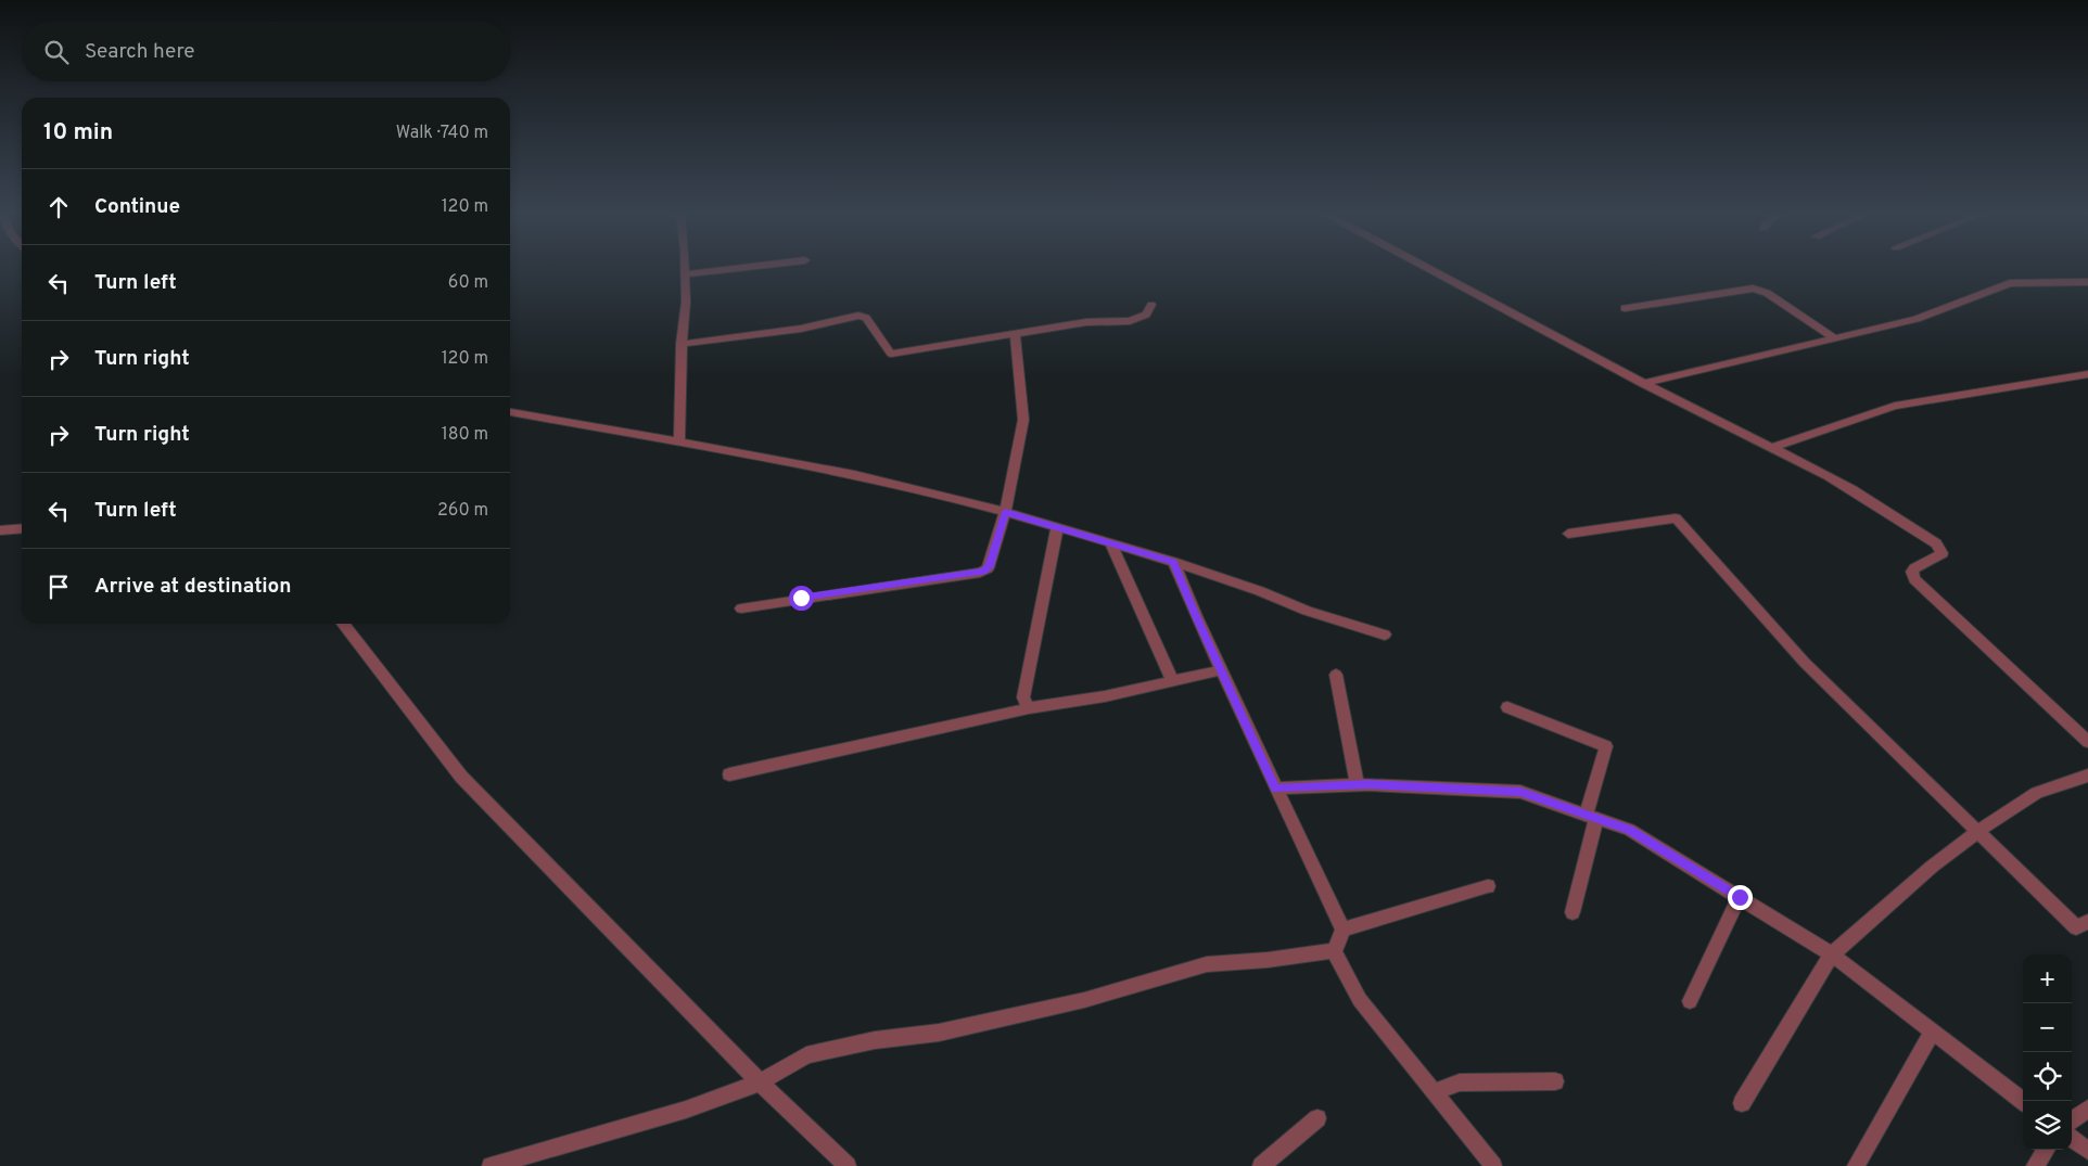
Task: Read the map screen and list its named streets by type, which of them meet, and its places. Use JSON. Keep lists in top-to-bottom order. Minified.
{"page":{"search":"Search here","heading":["10 min","Walk · 740 m"],"list":[["Continue","120 m"],["Turn left","60 m"],["Turn right","120 m"],["Turn right","180 m"],["Turn left","260 m"],"Arrive at destination"],"map_buttons":["+","−"]}}
